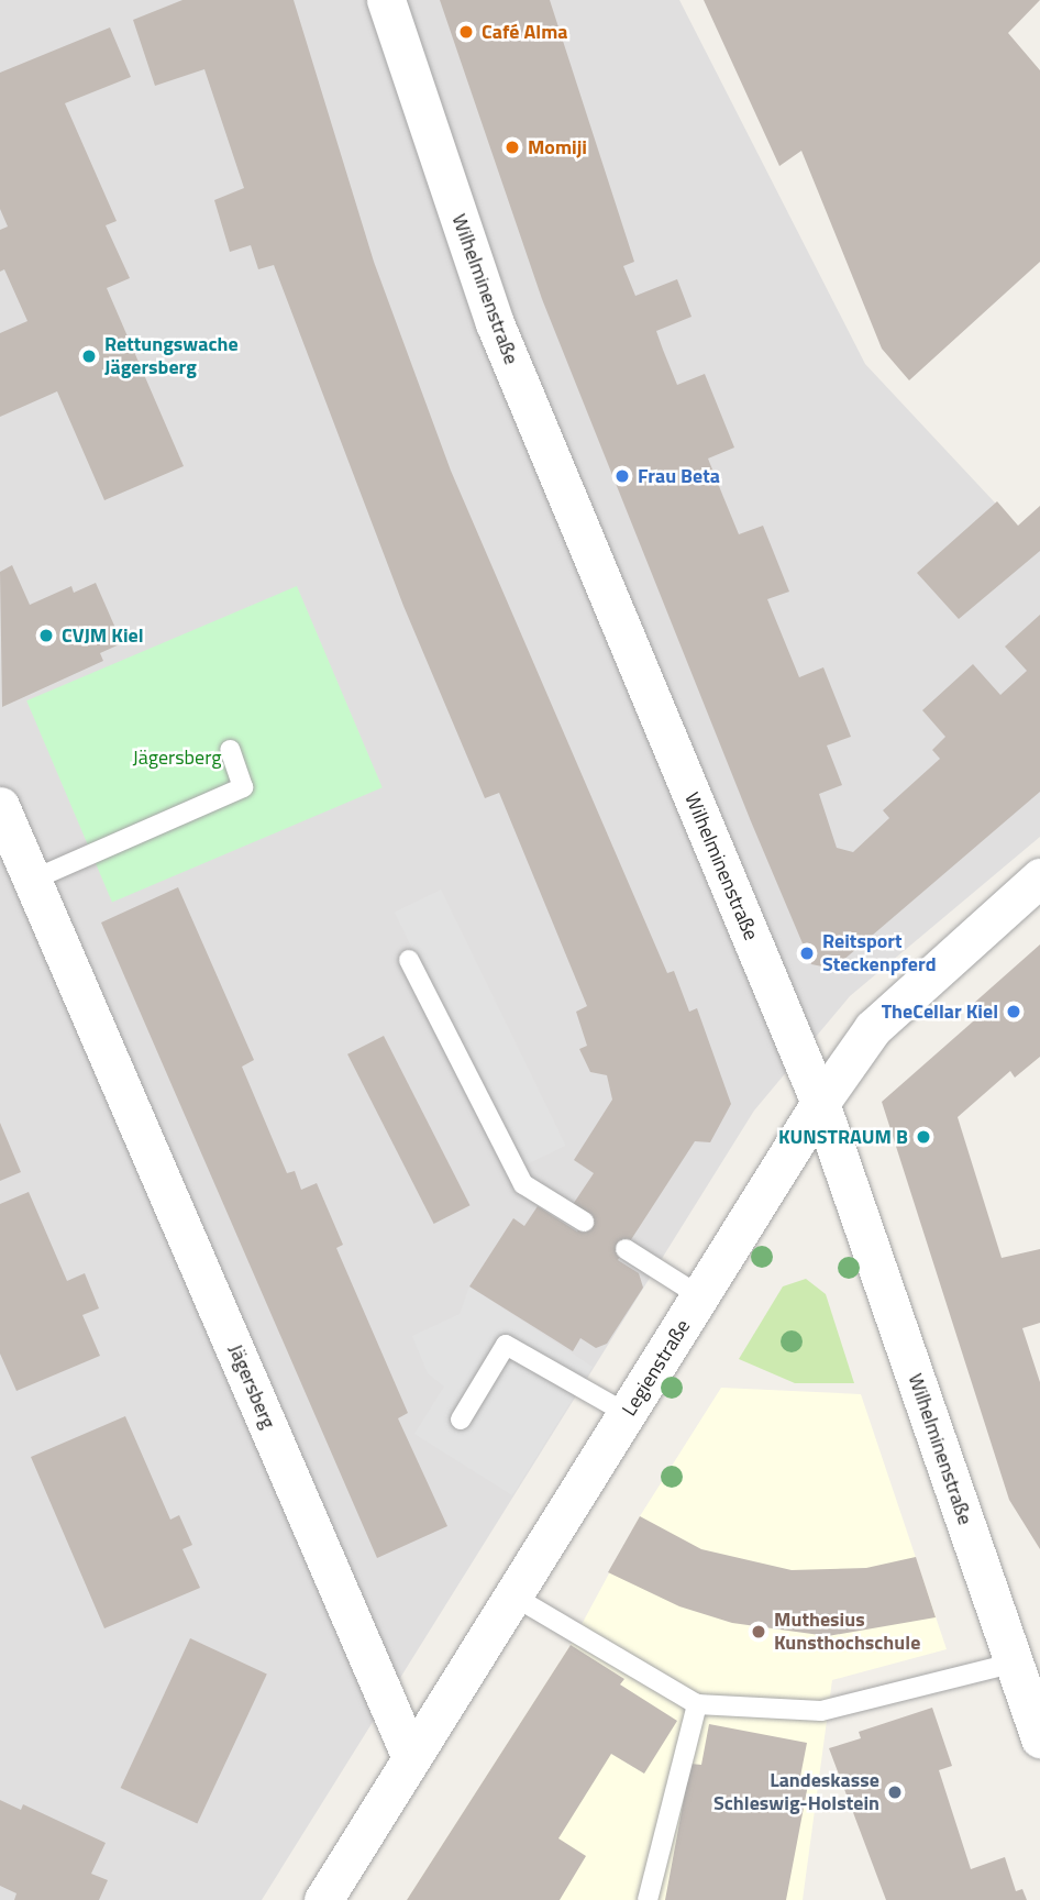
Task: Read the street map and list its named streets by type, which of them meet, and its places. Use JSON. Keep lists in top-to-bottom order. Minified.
{"streets":{"street":["Wilhelminenstraße","Legienstraße","Jägersberg"]},"crossings":[["Wilhelminenstraße","Legienstraße"],["Legienstraße","Jägersberg"]],"parks":["Jägersberg"],"places":["Café Alma","Momiji","Rettungswache Jägersberg","Frau Beta","CVJM Kiel","Reitsport Steckenpferd","TheCellar Kiel","KUNSTRAUM B","Muthesius Kunsthochschule","Landeskasse Schleswig-Holstein"]}
